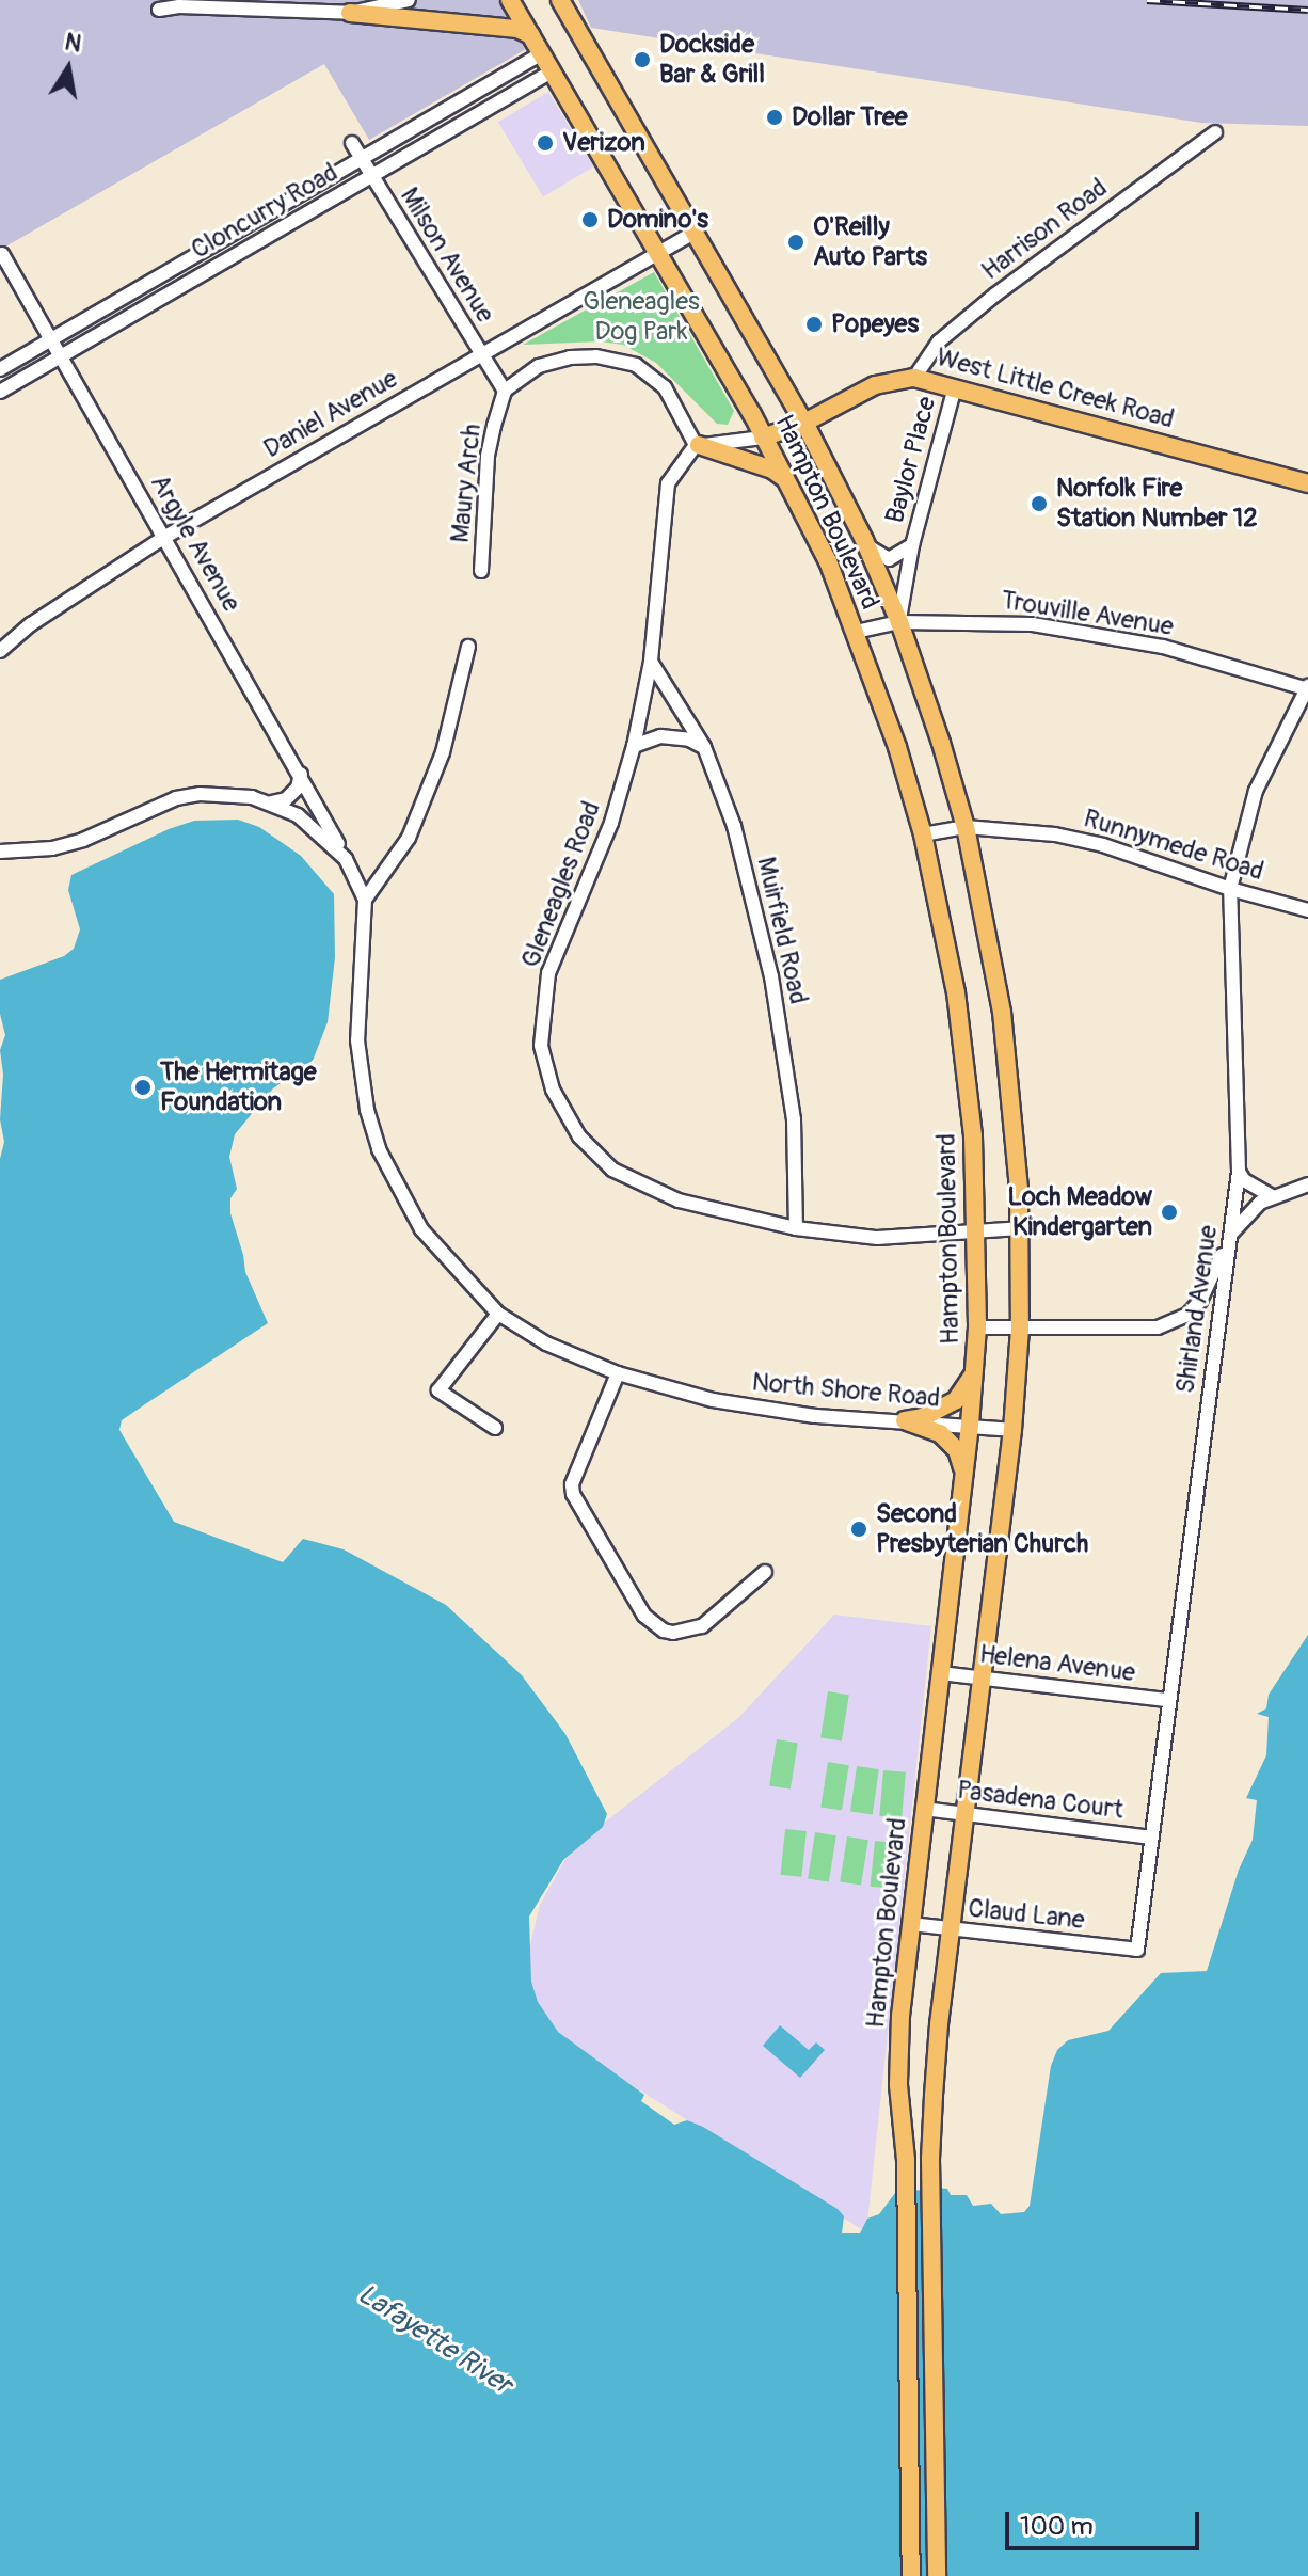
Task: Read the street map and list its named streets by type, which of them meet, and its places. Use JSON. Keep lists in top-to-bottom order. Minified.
{"streets":{"main road":["West Little Creek Road","Hampton Boulevard"],"street":["Cloncurry Road","Harrison Road","Milson Avenue","Daniel Avenue","Baylor Place","Maury Arch","Argyle Avenue","Trouville Avenue","Runnymede Road","Gleneagles Road","Muirfield Road","Shirland Avenue","North Shore Road","Helena Avenue","Pasadena Court","Claud Lane"]},"crossings":[["Cloncurry Road","Milson Avenue"],["Cloncurry Road","Hampton Boulevard"],["Cloncurry Road","Argyle Avenue"],["Harrison Road","West Little Creek Road"],["Milson Avenue","Daniel Avenue"],["Milson Avenue","Maury Arch"],["West Little Creek Road","Baylor Place"],["West Little Creek Road","Hampton Boulevard"],["West Little Creek Road","Gleneagles Road"],["Daniel Avenue","Hampton Boulevard"],["Daniel Avenue","Argyle Avenue"],["Baylor Place","Hampton Boulevard"],["Baylor Place","Trouville Avenue"],["Hampton Boulevard","Trouville Avenue"],["Hampton Boulevard","Runnymede Road"],["Hampton Boulevard","Gleneagles Road"],["Hampton Boulevard","North Shore Road"],["Hampton Boulevard","Helena Avenue"],["Hampton Boulevard","Pasadena Court"],["Hampton Boulevard","Claud Lane"],["Argyle Avenue","North Shore Road"],["Trouville Avenue","Shirland Avenue"],["Runnymede Road","Shirland Avenue"],["Gleneagles Road","Muirfield Road"],["Shirland Avenue","Helena Avenue"],["Shirland Avenue","Pasadena Court"],["Shirland Avenue","Claud Lane"]],"water":["Lafayette River"],"parks":["Gleneagles Dog Park"],"places":["Dockside Bar & Grill","Dollar Tree","Verizon","Domino's","O'Reilly Auto Parts","Popeyes","Norfolk Fire Station Number 12","The Hermitage Foundation","Loch Meadow Kindergarten","Second Presbyterian Church"],"scale_bar":"100 m","north":"top"}
